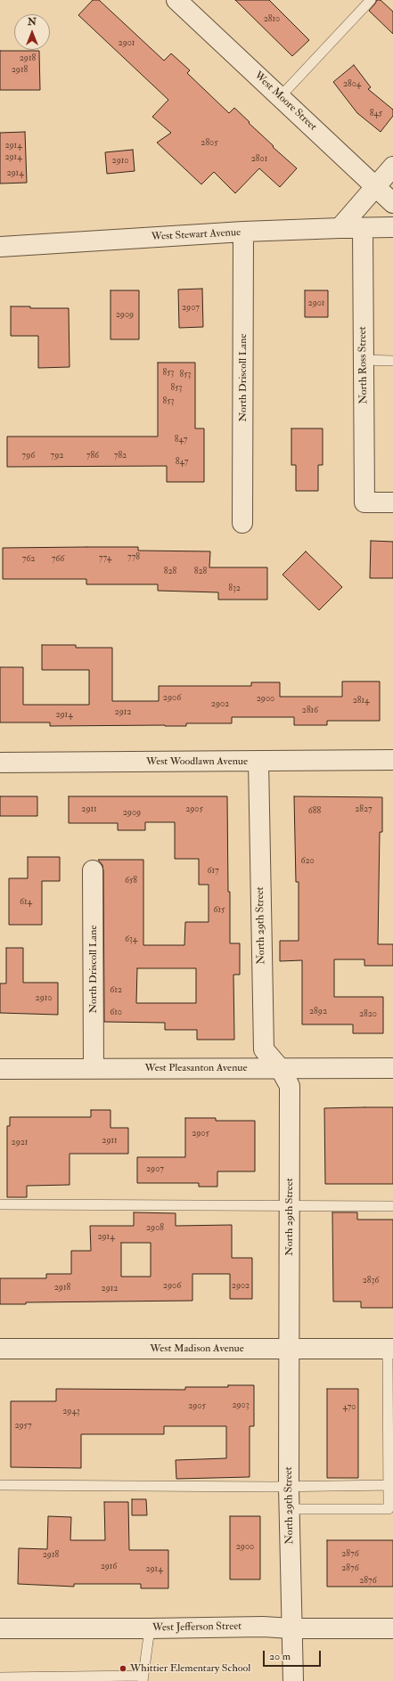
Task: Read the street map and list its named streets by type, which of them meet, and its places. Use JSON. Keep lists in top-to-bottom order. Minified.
{"streets":{"street":["West Moore Street","West Stewart Avenue","North Ross Street","North Driscoll Lane","West Woodlawn Avenue","North 29th Street","West Pleasanton Avenue","West Madison Avenue","West Jefferson Street"]},"crossings":[["West Stewart Avenue","North Ross Street"],["West Stewart Avenue","North Driscoll Lane"],["North Driscoll Lane","West Pleasanton Avenue"],["West Woodlawn Avenue","North 29th Street"],["North 29th Street","West Pleasanton Avenue"],["North 29th Street","West Madison Avenue"],["North 29th Street","West Jefferson Street"]],"places":["Whittier Elementary School"],"house_numbers":["2810","2901","2918","2918","2804","845","2805","2914","2914","2801","2910","2914","2901","2907","2909","853","853","853","853","847","796","792","786","782","847","778","774","762","766","828","828","832","2906","2900","2814","2902","2816","2912","2914","2911","2905","2827","688","2909","620","617","658","614","615","634","612","2910","2892","610","2820","2905","2911","2921","2907","2908","2914","2836","2906","2902","2918","2912","2903","2905","470","2943","2957","2900","2876","2918","2916","2876","2914","2876"],"scale_bar":"20 m","north":"top"}
